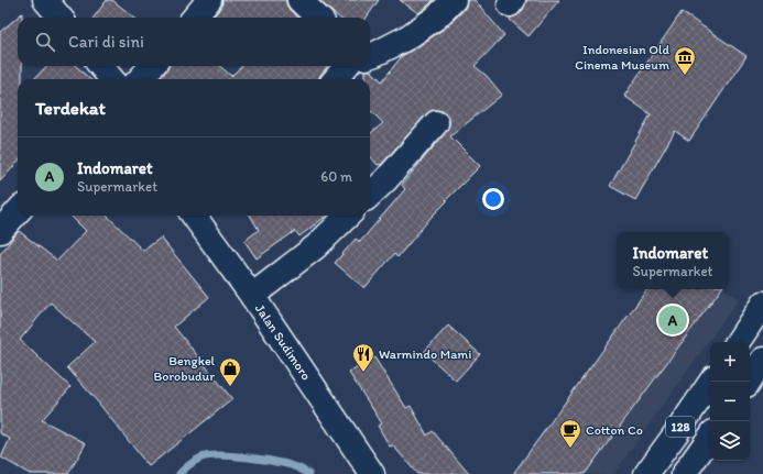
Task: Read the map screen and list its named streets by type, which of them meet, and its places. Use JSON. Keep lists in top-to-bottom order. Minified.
{"streets":{"street":["Jalan Sudimoro","128"]},"places":{"museum":["Indonesian Old Cinema Museum"],"restaurant":["Warmindo Mami"],"shop":["Bengkel Borobudur"],"cafe":["Cotton Co"]},"page":{"search":"Cari di sini","heading":"Terdekat","list":[{"mark":"A","name":"Indomaret","note":"Supermarket","value":"60 m"}],"popup":["Indomaret","Supermarket"],"pins":"A","map_buttons":["+","−"]}}
